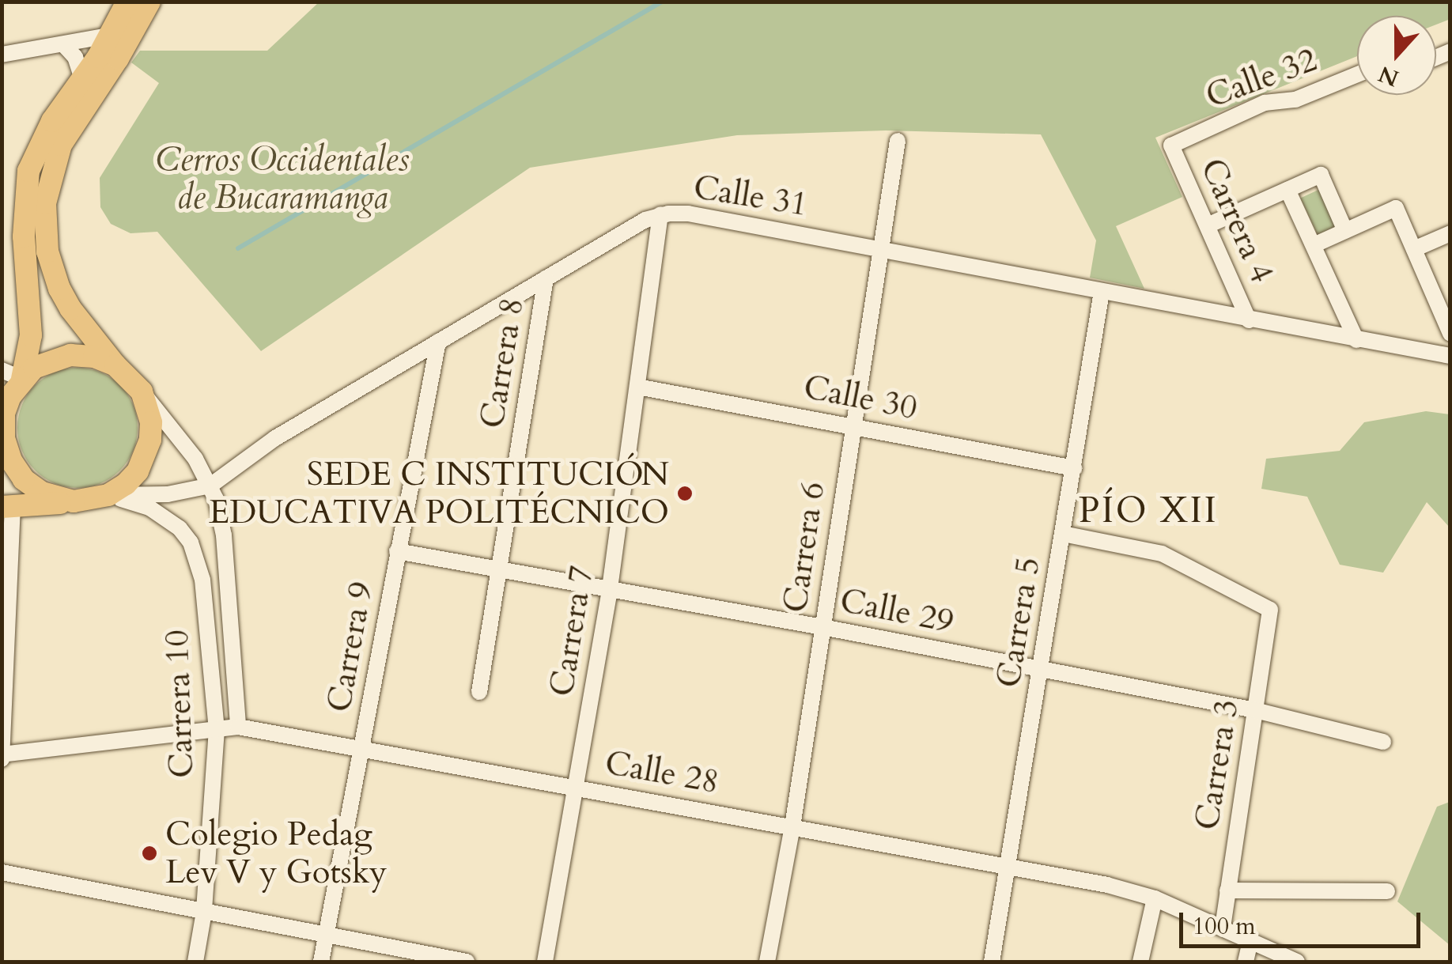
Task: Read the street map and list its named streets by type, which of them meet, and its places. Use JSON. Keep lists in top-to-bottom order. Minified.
{"streets":{"street":["Calle 32","Calle 31","Carrera 4","Carrera 8","Calle 30","Carrera 6","Calle 29","Carrera 5","Carrera 7","Carrera 9","Carrera 10","Carrera 3","Calle 28"]},"crossings":[["Calle 32","Carrera 4"],["Calle 31","Carrera 4"],["Calle 31","Carrera 8"],["Calle 31","Carrera 6"],["Calle 31","Carrera 5"],["Calle 31","Carrera 7"],["Calle 31","Carrera 9"],["Calle 31","Carrera 10"],["Carrera 8","Calle 29"],["Calle 30","Carrera 6"],["Calle 30","Carrera 5"],["Calle 30","Carrera 7"],["Carrera 6","Calle 29"],["Carrera 6","Calle 28"],["Calle 29","Carrera 5"],["Calle 29","Carrera 7"],["Calle 29","Carrera 9"],["Calle 29","Carrera 3"],["Carrera 5","Carrera 3"],["Carrera 5","Calle 28"],["Carrera 7","Calle 28"],["Carrera 9","Calle 28"],["Carrera 10","Calle 28"],["Carrera 3","Calle 28"]],"districts":["PÍO XII"],"parks":["Cerros Occidentales de Bucaramanga"],"places":["SEDE C INSTITUCIÓN EDUCATIVA POLITÉCNICO","Colegio Pedag Lev V y Gotsky"],"scale_bar":"100 m","north":"bottom"}
